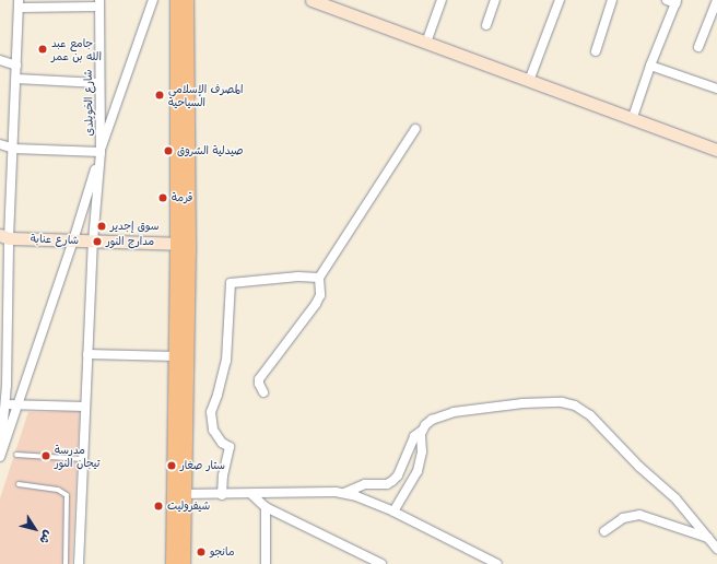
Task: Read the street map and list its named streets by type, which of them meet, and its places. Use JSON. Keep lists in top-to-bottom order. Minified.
{"streets":{"street":["شارع الخويلدى","شارع عنابة"]},"places":["جامع عبد الله بن عمر","المصرف الإسلامي السياحية","صيدلية الشروق","قرمة","سوق إجدير","مدارج النور","مدرسة تيجان النور","ستار صغار","شيفروليت","مانجو"],"north":"bottom right"}
